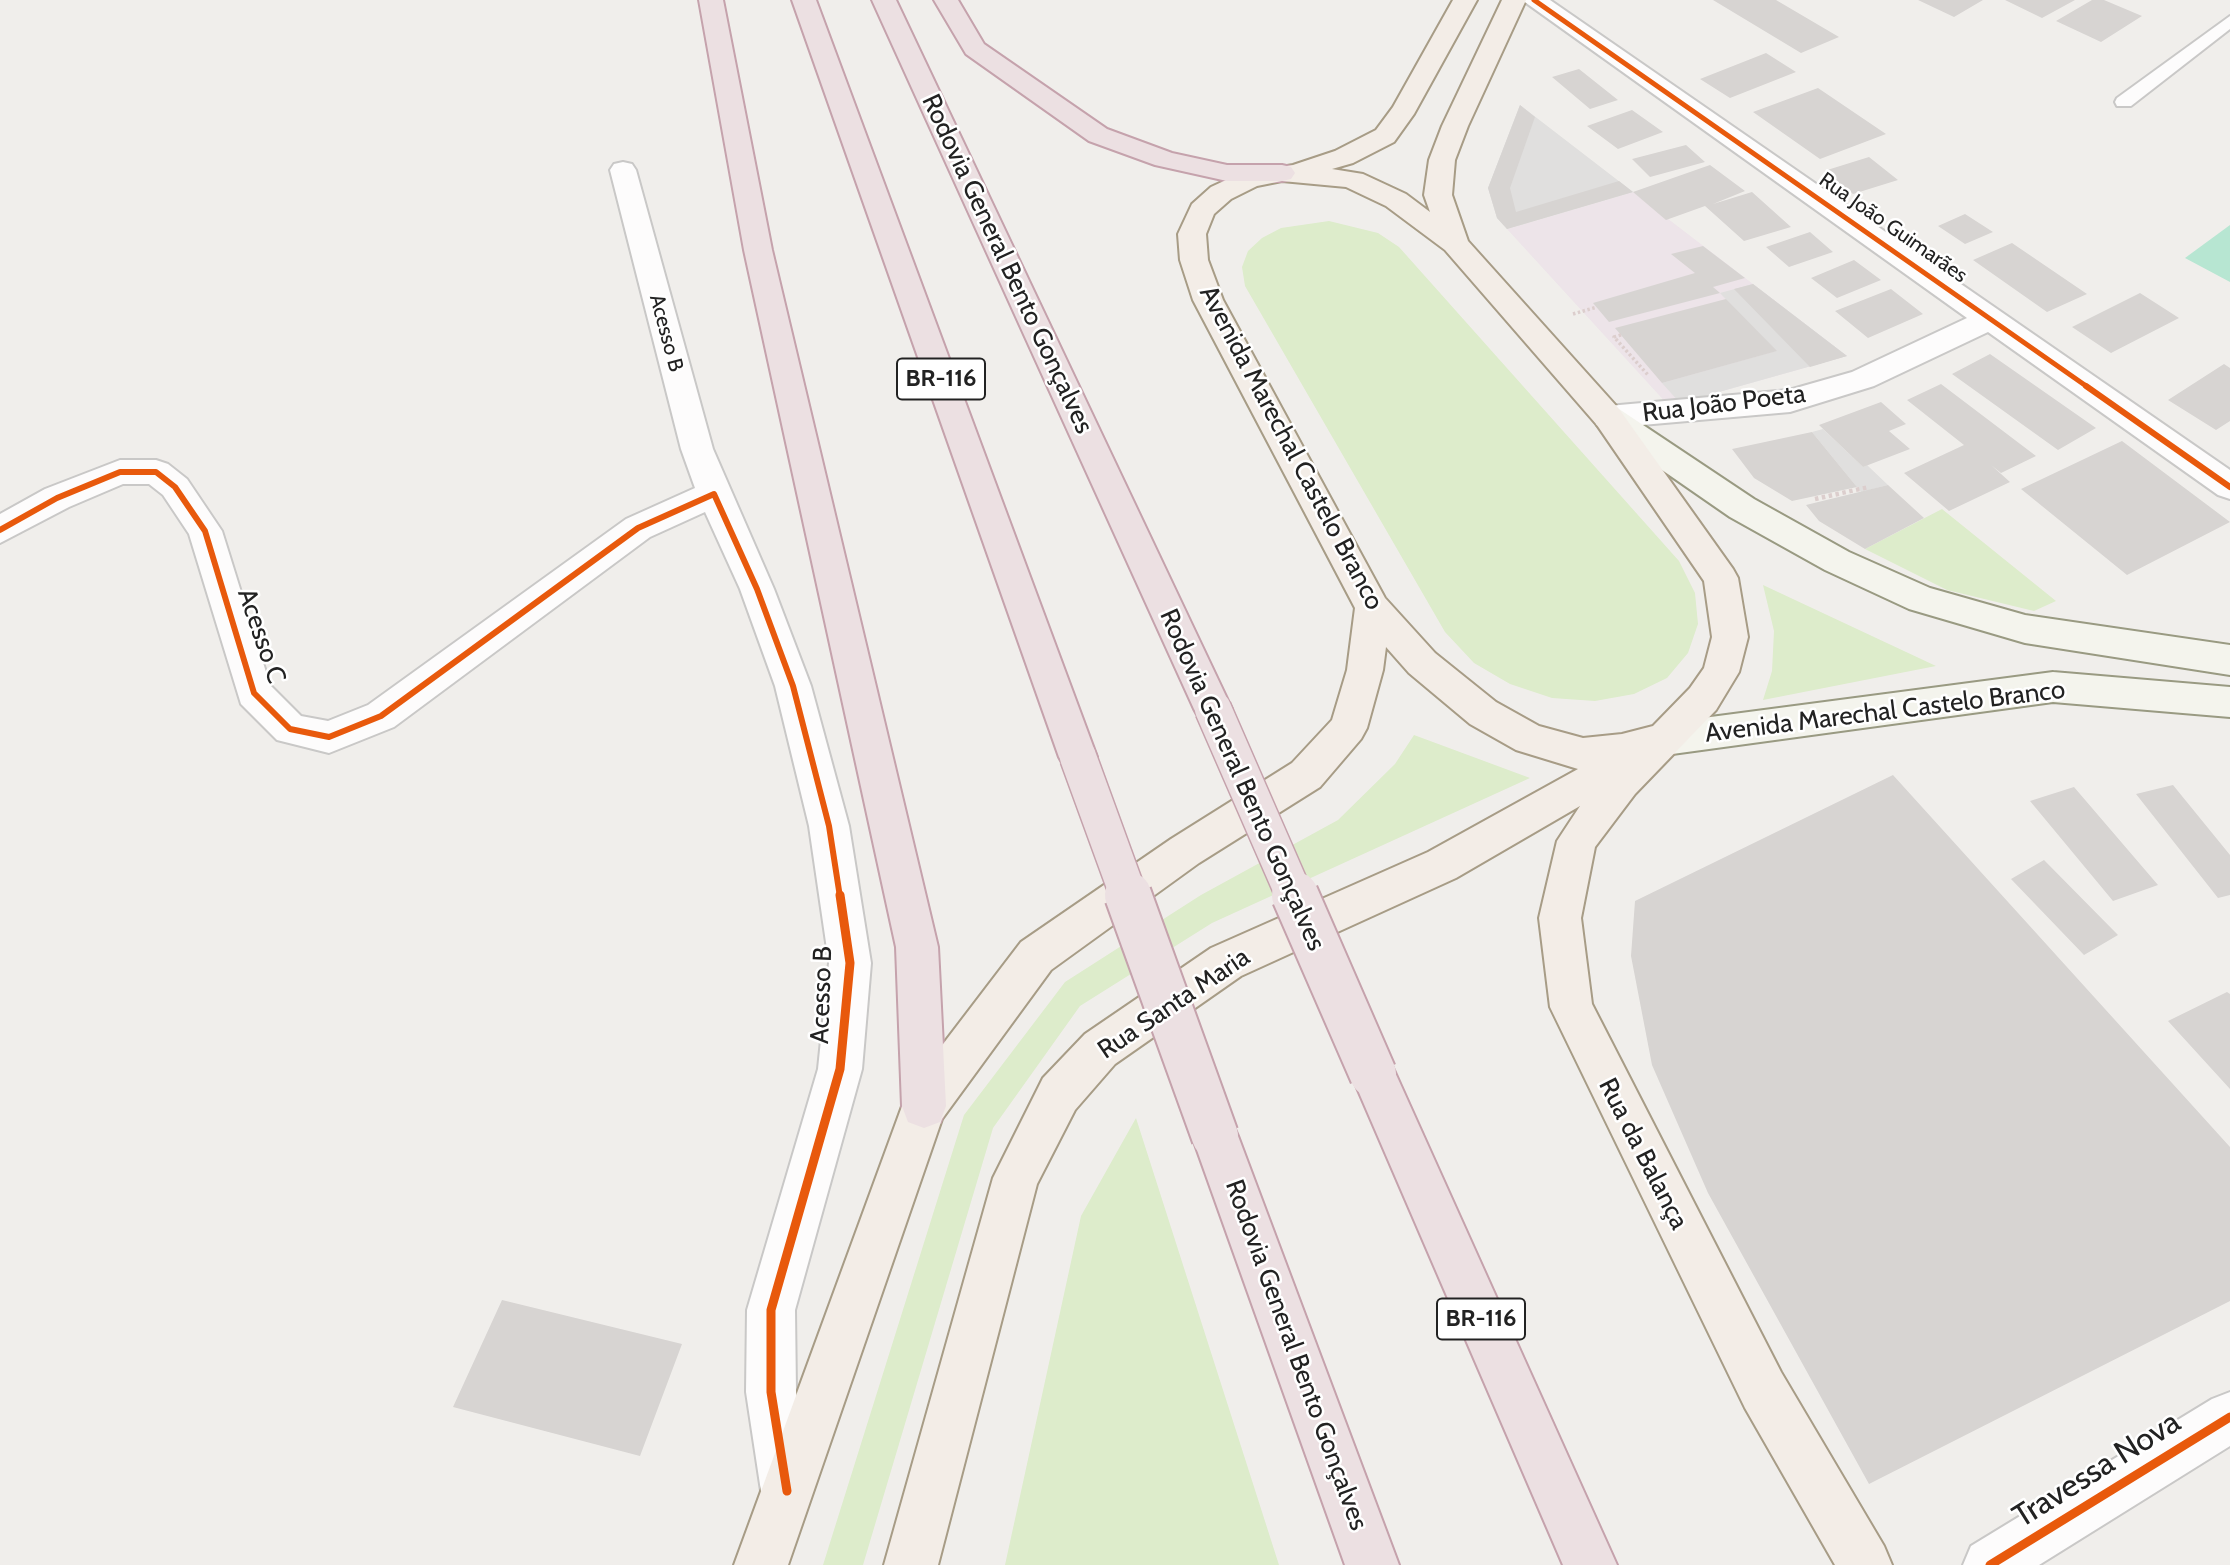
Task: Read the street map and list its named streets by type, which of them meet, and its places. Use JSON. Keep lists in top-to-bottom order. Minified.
{"streets":{"highway":["Rodovia General Bento Gonçalves","BR-116"],"main road":["Avenida Marechal Castelo Branco","Rua Santa Maria","Rua da Balança"],"street":["Rua João Guimarães","Acesso B","Rua João Poeta","Acesso C","Travessa Nova"]},"crossings":[["Rua João Guimarães","Rua João Poeta"],["Acesso B","Acesso C"],["Rua João Poeta","Avenida Marechal Castelo Branco"],["Avenida Marechal Castelo Branco","Rua Santa Maria"],["Avenida Marechal Castelo Branco","Rua da Balança"],["Rua Santa Maria","Rua da Balança"]]}
